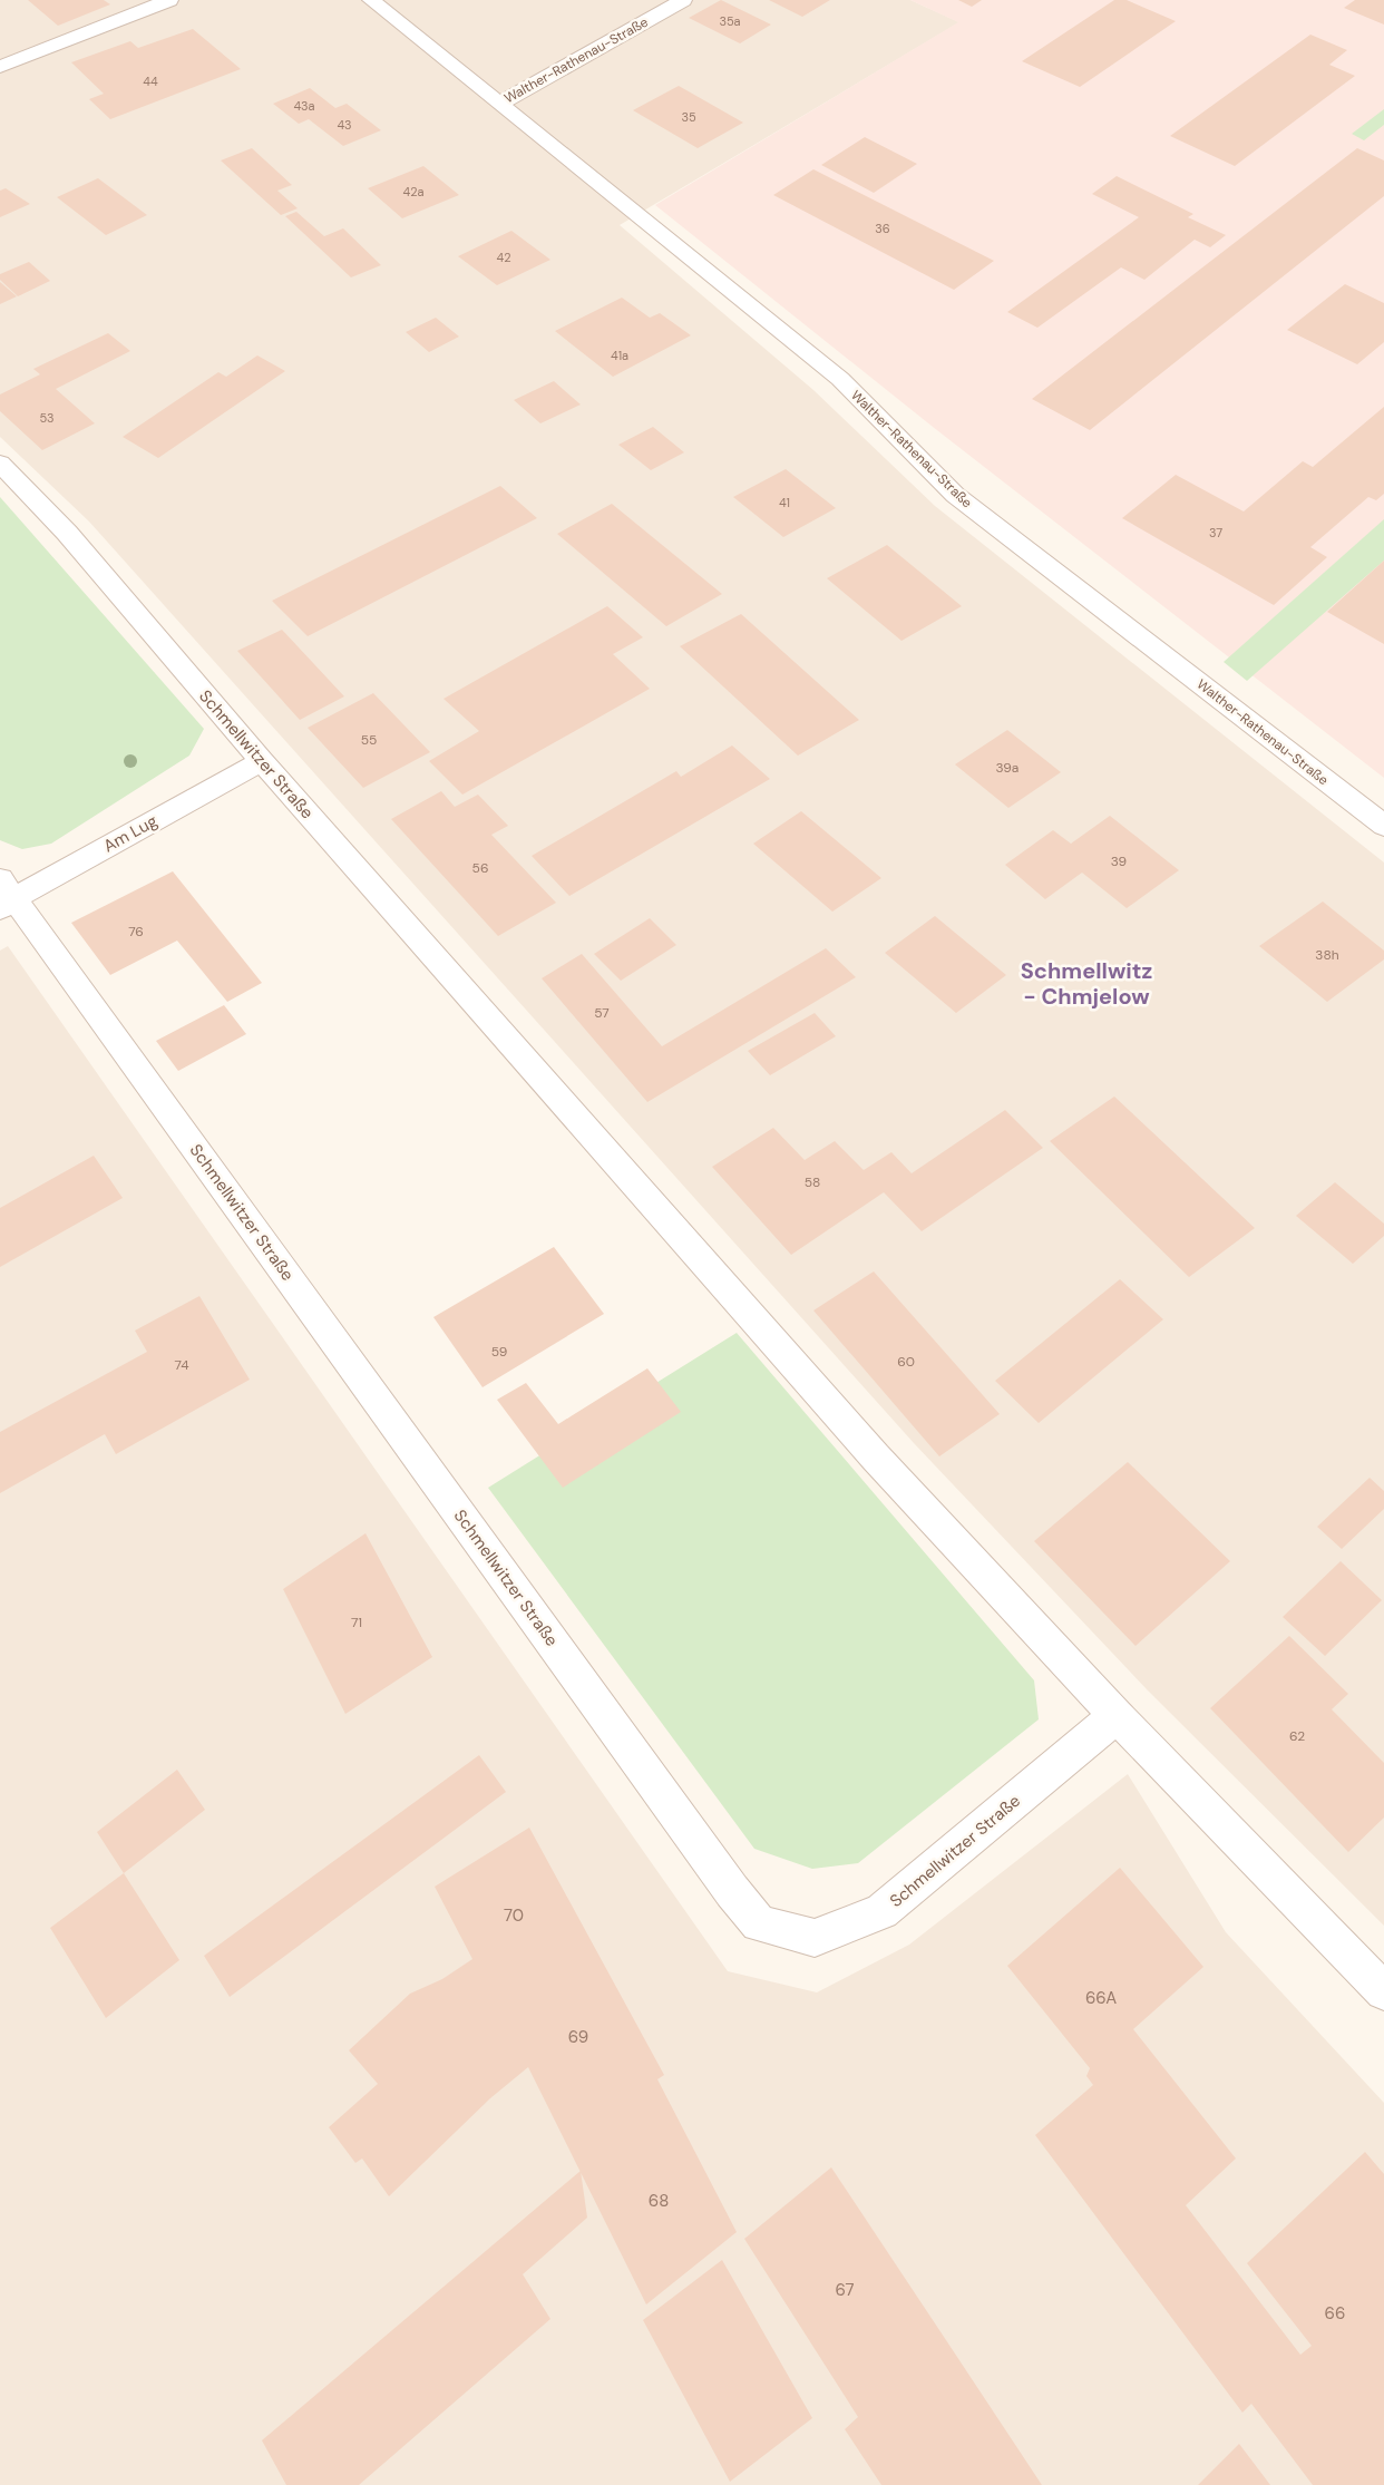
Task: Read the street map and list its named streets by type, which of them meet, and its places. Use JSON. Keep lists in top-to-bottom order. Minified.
{"streets":{"street":["Walther-Rathenau-Straße","Schmellwitzer Straße","Am Lug"]},"crossings":[["Schmellwitzer Straße","Am Lug"]],"districts":["Schmellwitz - Chmjelow"],"house_numbers":["35a","44","43a","35","43","42a","36","42","41a","53","41","37","55","39a","39","56","76","38h","57","58","59","60","74","71","62","70","66A","69","68","67","66"]}
